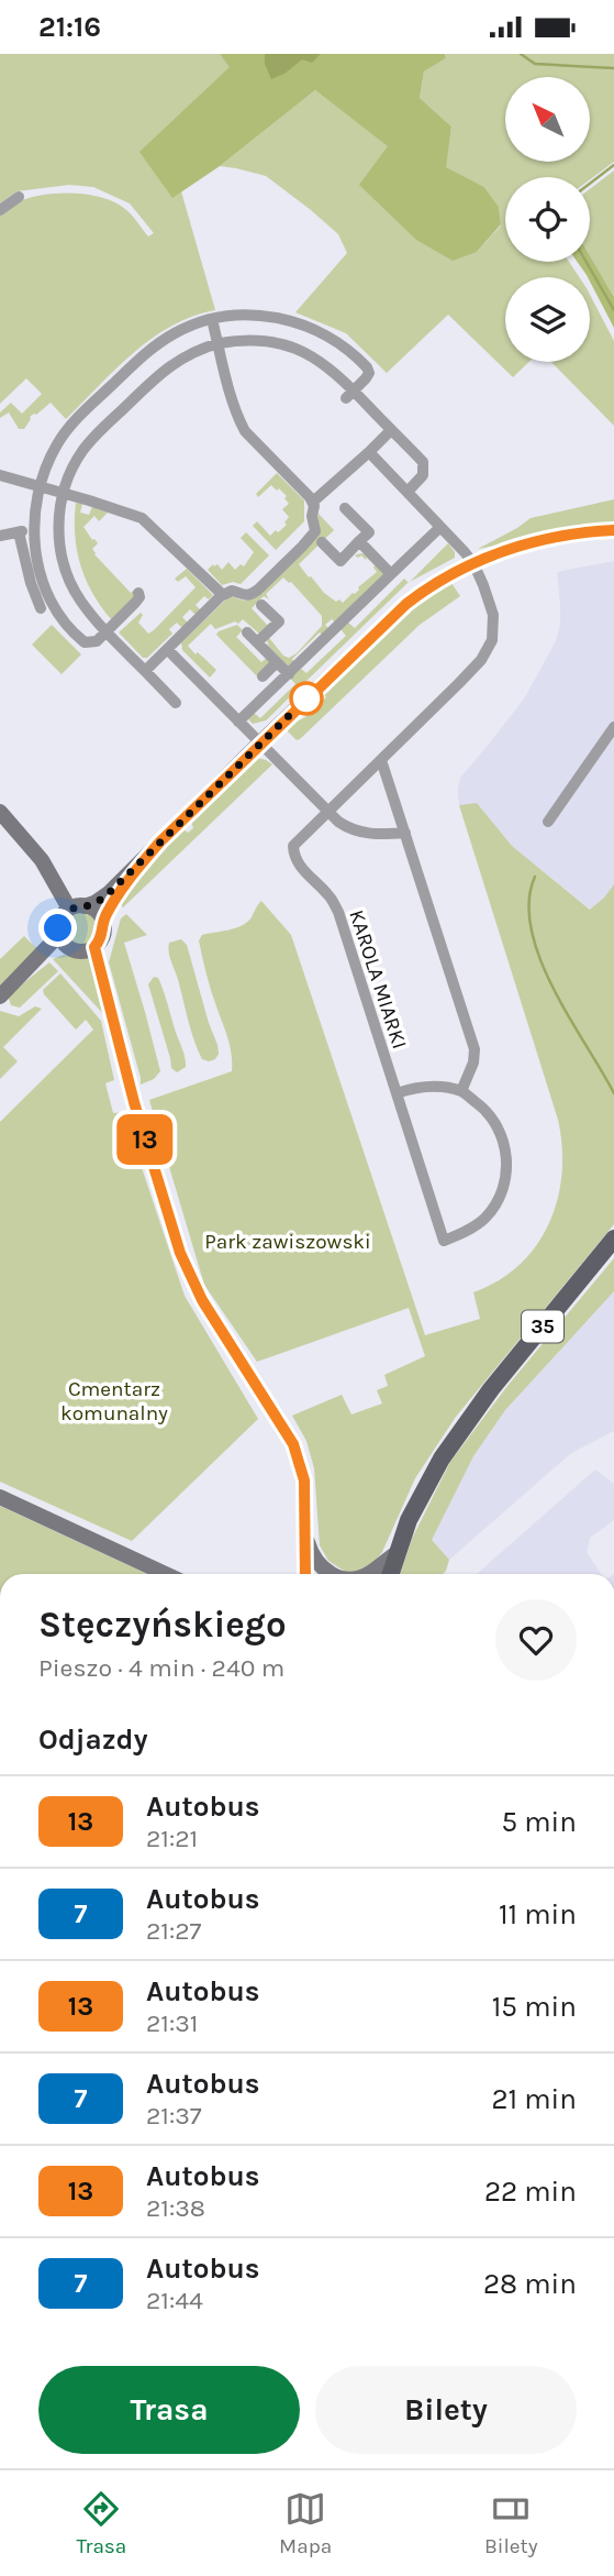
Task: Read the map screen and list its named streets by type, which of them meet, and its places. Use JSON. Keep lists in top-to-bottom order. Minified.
{"streets":{"main road":["35"],"street":["KAROLA MIARKI"]},"parks":["Park zawiszowski","Cmentarz komunalny"],"lines":["bus line 13"],"north":"top left","page":{"status":"21:16","on_map":"13","heading":[["Stęczyńskiego","Pieszo · 4 min · 240 m"],"Odjazdy"],"list":[{"mark":"13","name":"Autobus","note":"21:21","value":"5 min"},{"mark":"7","name":"Autobus","note":"21:27","value":"11 min"},{"mark":"13","name":"Autobus","note":"21:31","value":"15 min"},{"mark":"7","name":"Autobus","note":"21:37","value":"21 min"},{"mark":"13","name":"Autobus","note":"21:38","value":"22 min"},{"mark":"7","name":"Autobus","note":"21:44","value":"28 min"}],"buttons":["Trasa","Bilety"],"tabs":["Trasa","Mapa","Bilety"]}}
